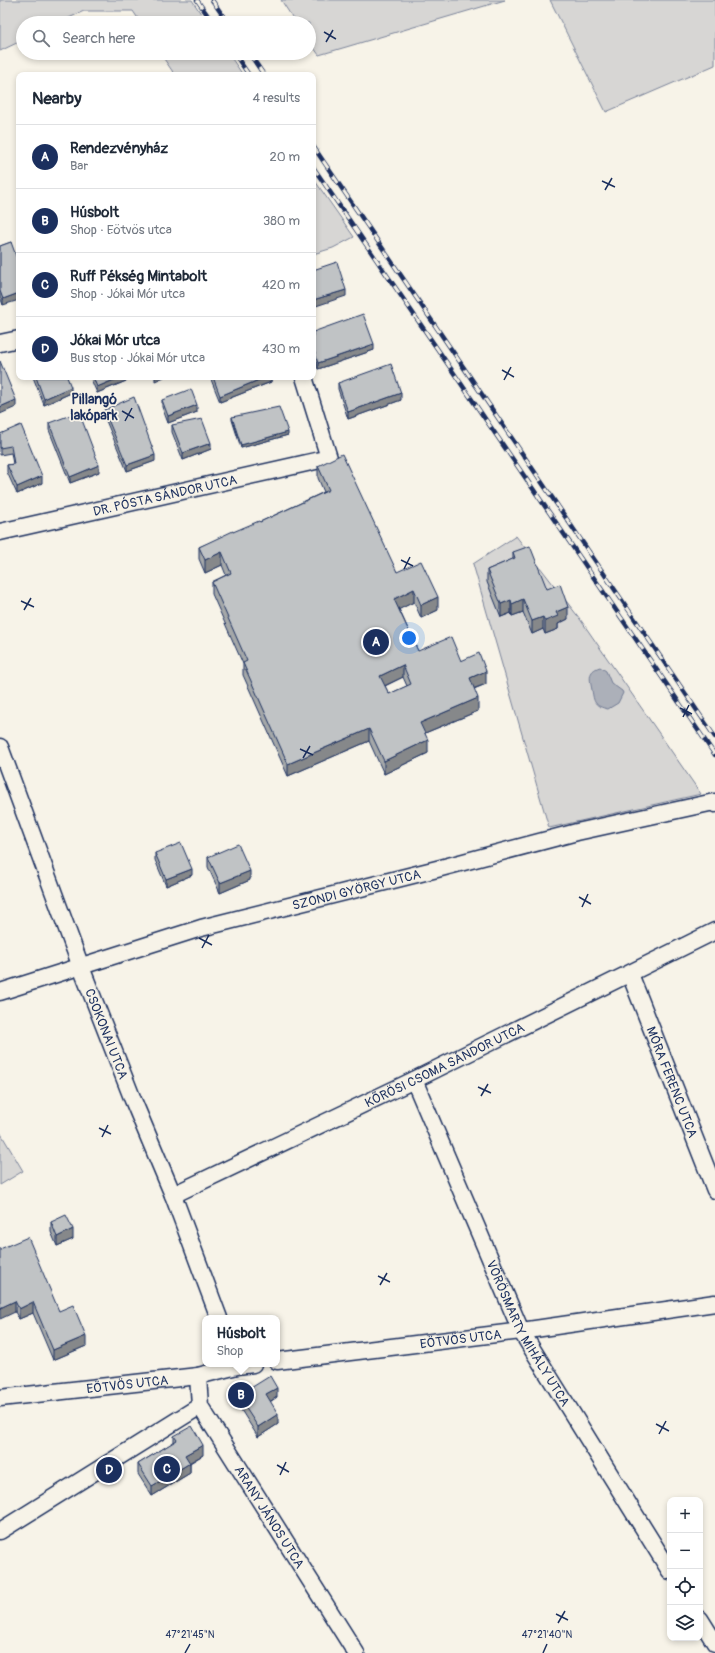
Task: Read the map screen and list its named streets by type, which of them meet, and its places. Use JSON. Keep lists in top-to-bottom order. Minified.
{"streets":{"street":["DR. PÓSTA SÁNDOR UTCA","SZONDI GYÖRGY UTCA","CSOKONAI UTCA","KŐRÖSI CSOMA SÁNDOR UTCA","MÓRA FERENC UTCA","VÖRÖSMARTY MIHÁLY UTCA","EÖTVÖS UTCA","ARANY JÁNOS UTCA"]},"crossings":[["SZONDI GYÖRGY UTCA","CSOKONAI UTCA"],["CSOKONAI UTCA","KŐRÖSI CSOMA SÁNDOR UTCA"],["KŐRÖSI CSOMA SÁNDOR UTCA","MÓRA FERENC UTCA"],["KŐRÖSI CSOMA SÁNDOR UTCA","VÖRÖSMARTY MIHÁLY UTCA"],["VÖRÖSMARTY MIHÁLY UTCA","EÖTVÖS UTCA"],["EÖTVÖS UTCA","ARANY JÁNOS UTCA"]],"districts":["Pillangó lakópark"],"page":{"search":"Search here","heading":["Nearby","4 results"],"list":[{"mark":"A","name":"Rendezvényház","note":"Bar","value":"20 m"},{"mark":"B","name":"Húsbolt","note":"Shop · Eötvös utca","value":"380 m"},{"mark":"C","name":"Ruff Pékség Mintabolt","note":"Shop · Jókai Mór utca","value":"420 m"},{"mark":"D","name":"Jókai Mór utca","note":"Bus stop · Jókai Mór utca","value":"430 m"}],"pins":["A","B","C","D"],"popup":["Húsbolt","Shop"],"map_buttons":["+","−"]},"coordinates":["47°21'45\"N","47°21'40\"N"]}
